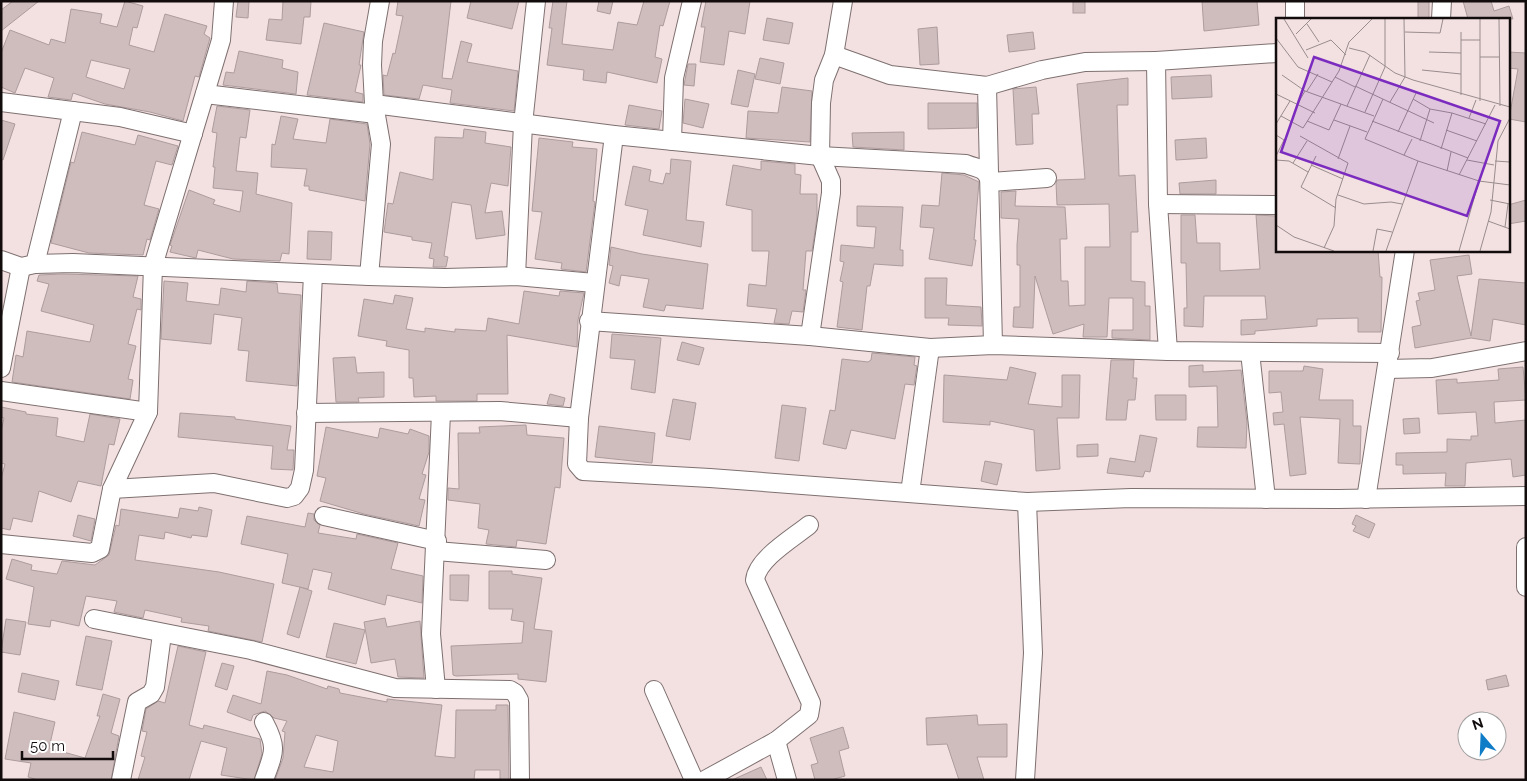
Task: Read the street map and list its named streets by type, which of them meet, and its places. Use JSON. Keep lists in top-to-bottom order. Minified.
{"scale_bar":"50 m","north":"top"}
